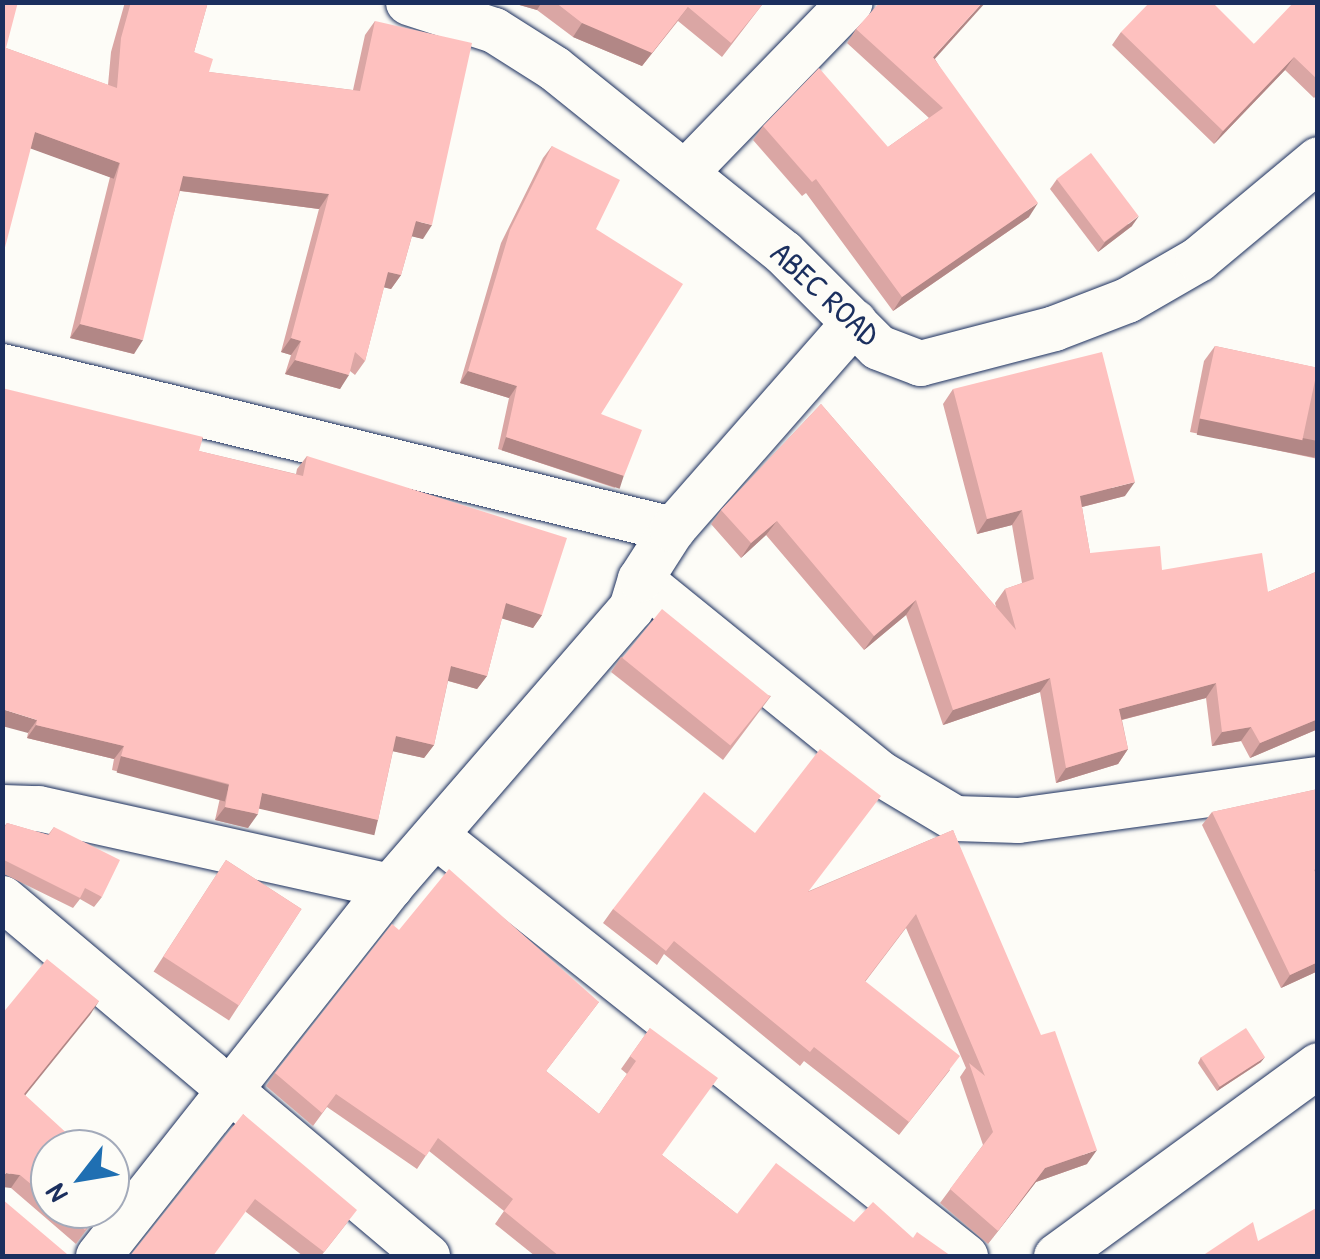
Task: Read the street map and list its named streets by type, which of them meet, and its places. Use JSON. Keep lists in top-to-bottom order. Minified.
{"streets":{"street":["ABEC ROAD"]},"north":"bottom left"}
